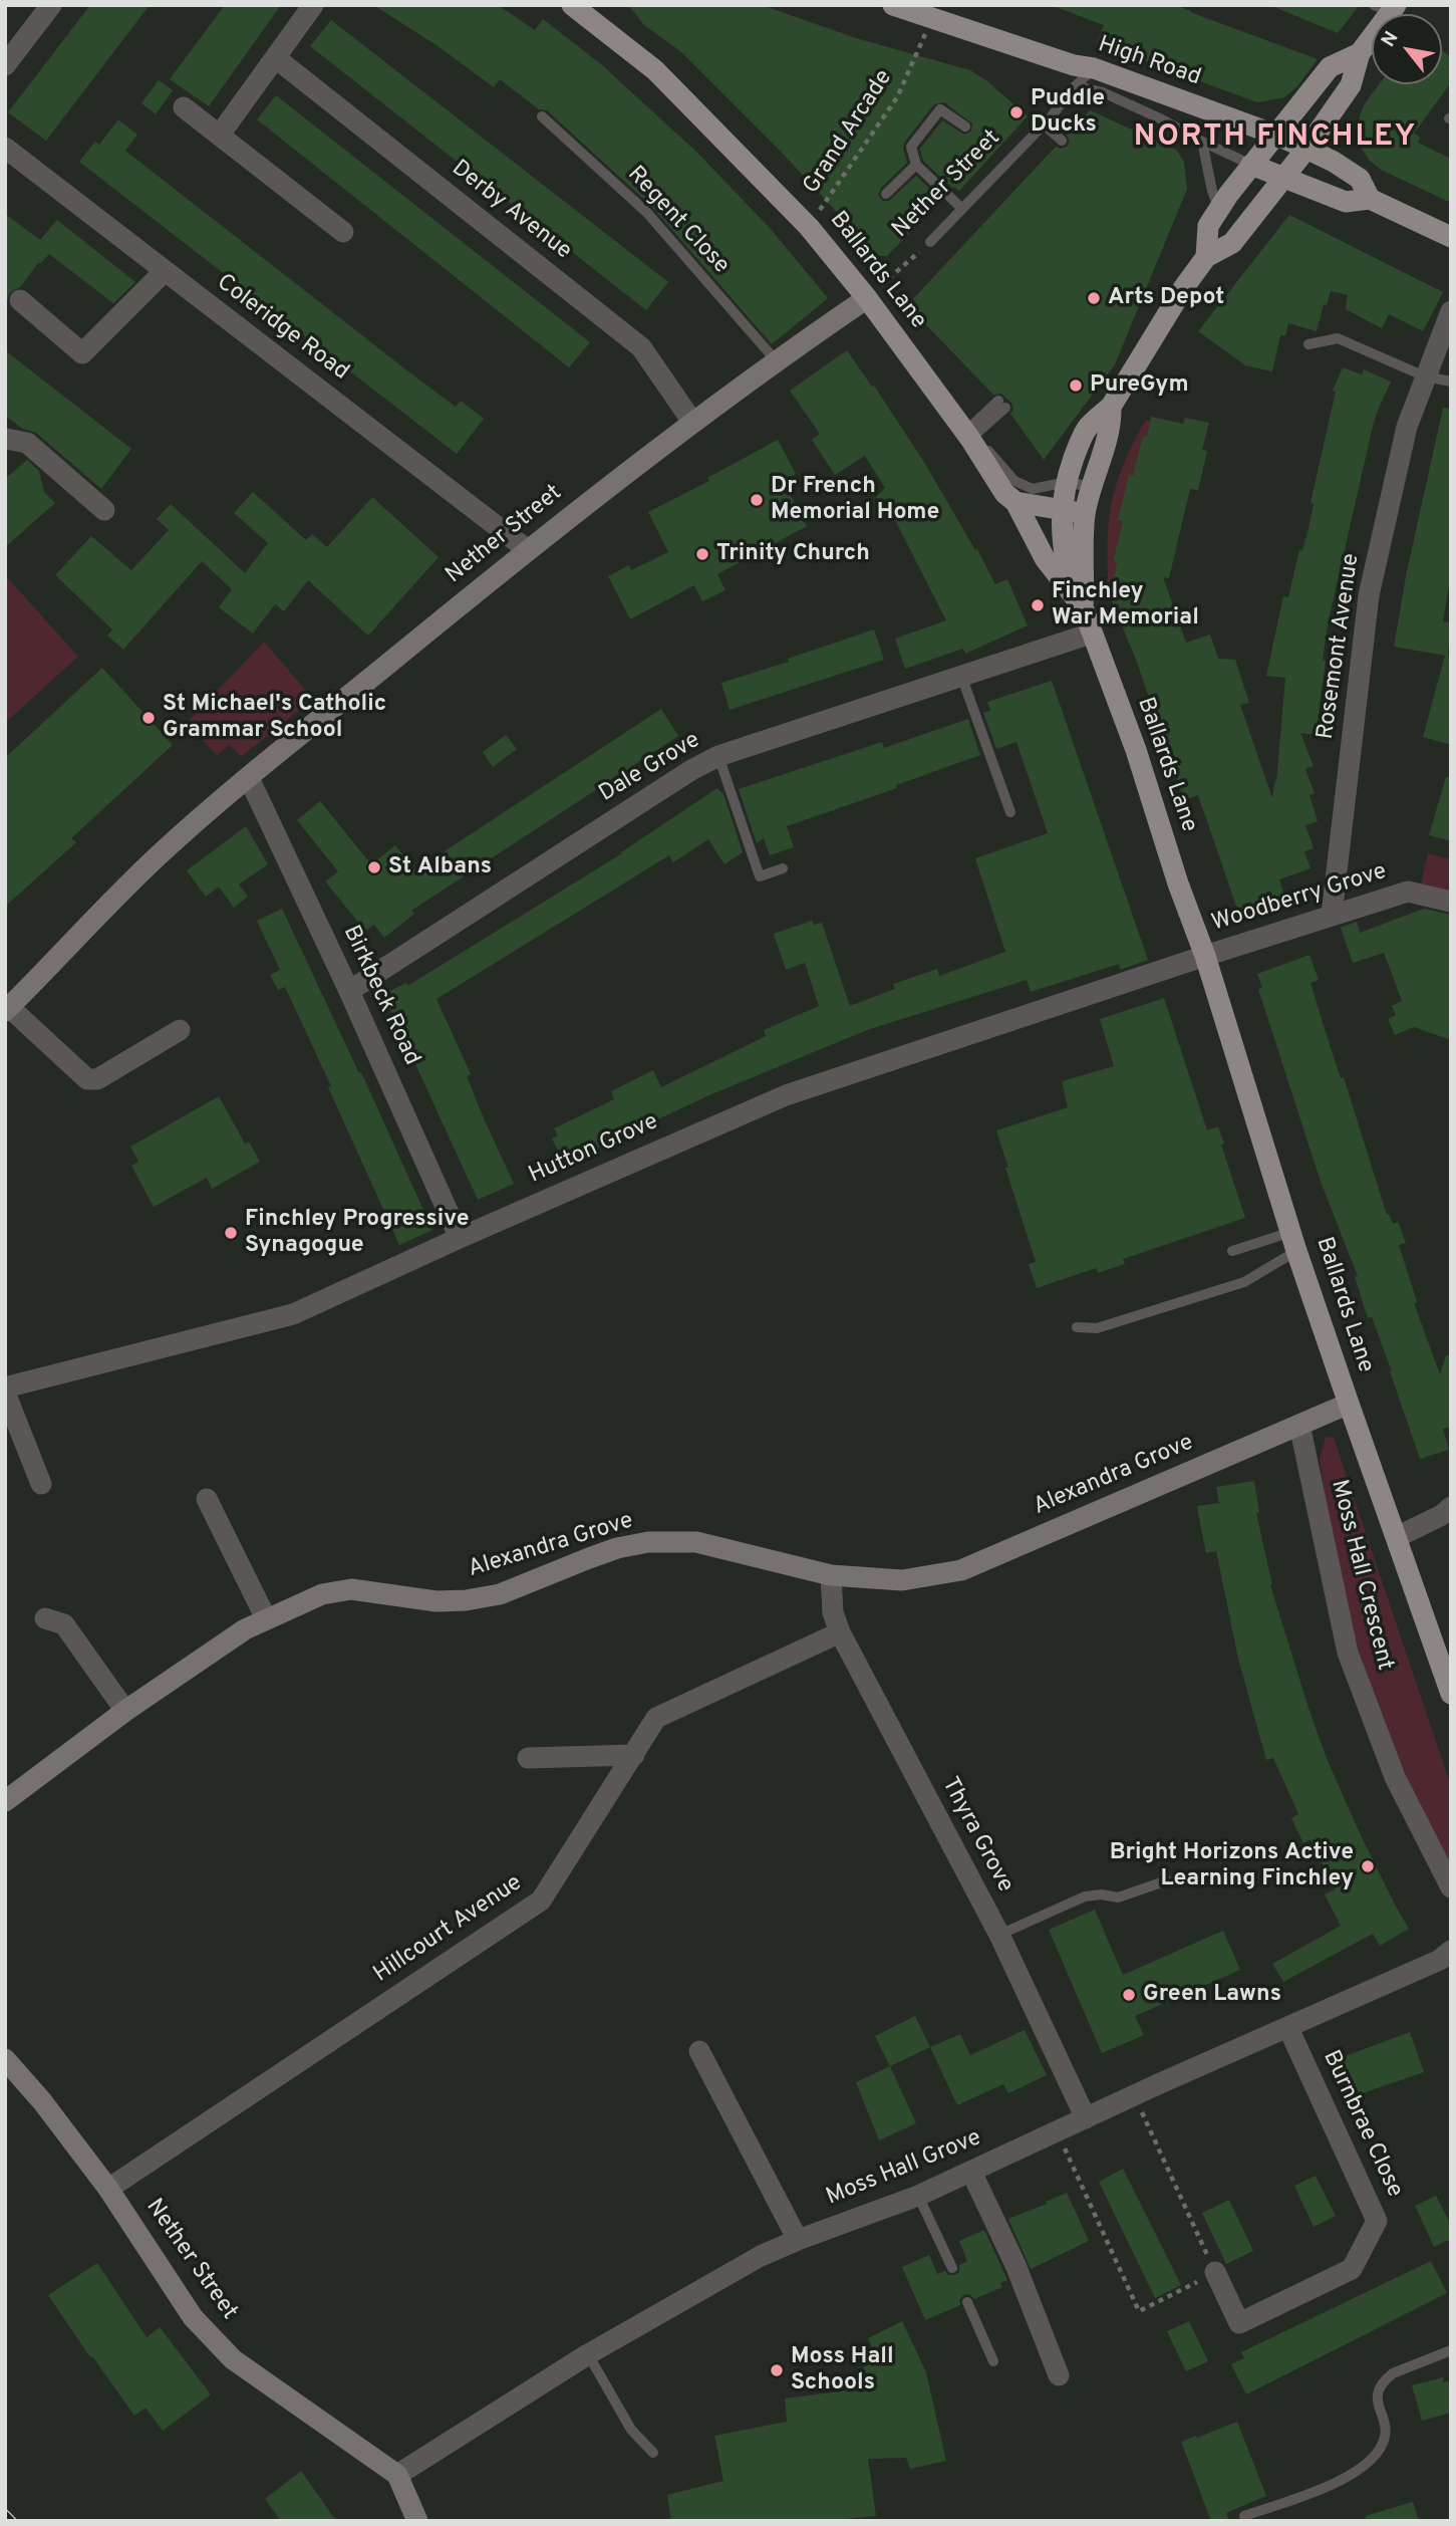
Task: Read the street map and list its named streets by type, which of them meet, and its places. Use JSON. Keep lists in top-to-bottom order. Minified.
{"streets":{"main road":["High Road","Ballards Lane"],"street":["Nether Street","Derby Avenue","Coleridge Road","Rosemont Avenue","Dale Grove","Woodberry Grove","Birkbeck Road","Hutton Grove","Alexandra Grove","Moss Hall Crescent","Thyra Grove","Hillcourt Avenue","Burnbrae Close","Moss Hall Grove"],"lane":["Regent Close"],"path":["Grand Arcade"]},"crossings":[["High Road","Grand Arcade"],["High Road","Nether Street"],["Grand Arcade","Ballards Lane"],["Nether Street","Derby Avenue"],["Nether Street","Regent Close"],["Nether Street","Ballards Lane"],["Nether Street","Coleridge Road"],["Nether Street","Birkbeck Road"],["Nether Street","Hillcourt Avenue"],["Nether Street","Moss Hall Grove"],["Ballards Lane","Dale Grove"],["Ballards Lane","Woodberry Grove"],["Ballards Lane","Hutton Grove"],["Ballards Lane","Alexandra Grove"],["Rosemont Avenue","Woodberry Grove"],["Dale Grove","Birkbeck Road"],["Woodberry Grove","Hutton Grove"],["Birkbeck Road","Hutton Grove"],["Alexandra Grove","Moss Hall Crescent"],["Alexandra Grove","Thyra Grove"],["Thyra Grove","Hillcourt Avenue"],["Thyra Grove","Moss Hall Grove"],["Burnbrae Close","Moss Hall Grove"]],"districts":["NORTH FINCHLEY"],"places":["Puddle Ducks","Arts Depot","PureGym","Dr French Memorial Home","Trinity Church","Finchley War Memorial","St Michael's Catholic Grammar School","St Albans","Finchley Progressive Synagogue","Bright Horizons Active Learning Finchley","Green Lawns","Moss Hall Schools"],"north":"top left"}
